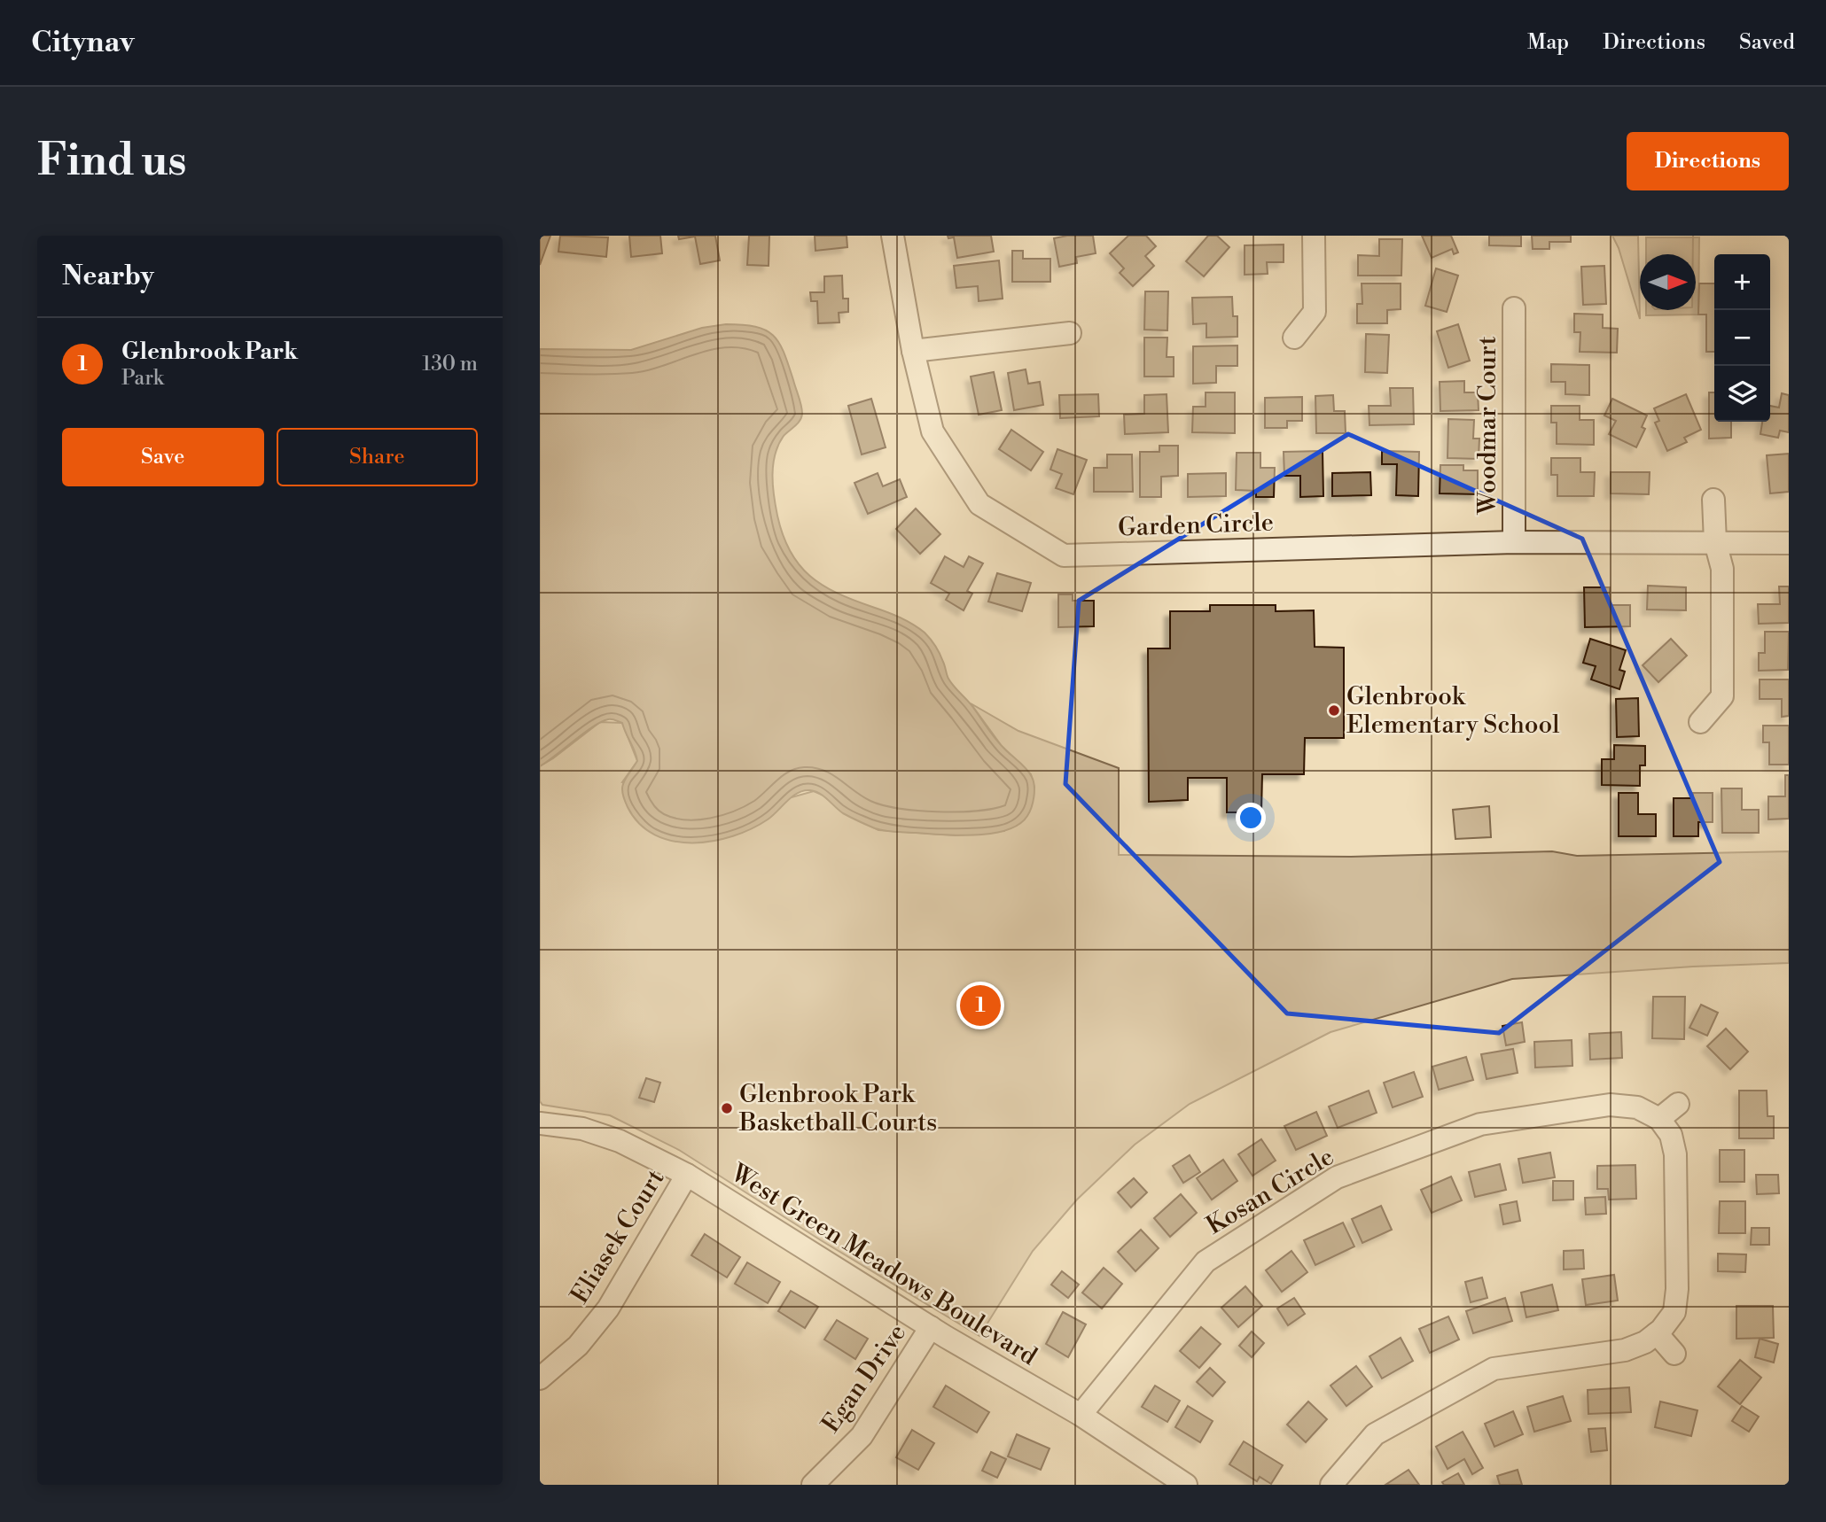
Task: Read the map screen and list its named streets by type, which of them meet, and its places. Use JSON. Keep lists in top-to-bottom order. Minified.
{"streets":{"street":["Woodmar Court","Garden Circle","Kosan Circle","Eliasek Court","West Green Meadows Boulevard","Egan Drive"]},"crossings":[["Woodmar Court","Garden Circle"],["Kosan Circle","West Green Meadows Boulevard"],["Eliasek Court","West Green Meadows Boulevard"],["West Green Meadows Boulevard","Egan Drive"]],"places":["Glenbrook Elementary School","Glenbrook Park Basketball Courts"],"north":"right","page":{"header":"Citynav","nav":["Map","Directions","Saved"],"buttons":["Directions",["Save","Share"]],"title":"Find us","heading":"Nearby","map_buttons":["+","−"],"list":[{"mark":"1","name":"Glenbrook Park","note":"Park","value":"130 m"}],"pins":"1"}}
